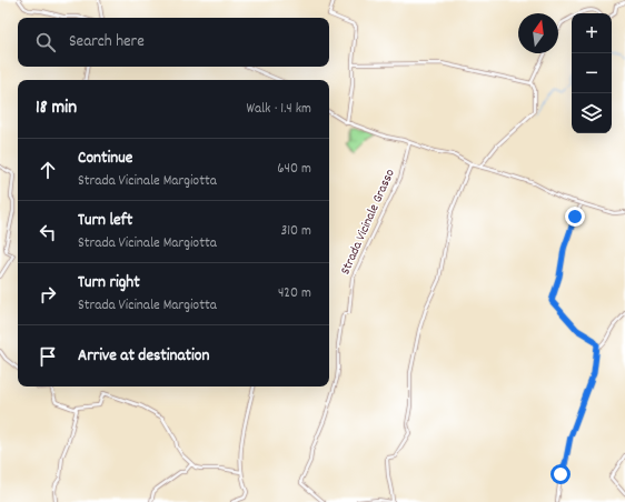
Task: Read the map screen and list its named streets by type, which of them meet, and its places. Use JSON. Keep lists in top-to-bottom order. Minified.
{"streets":{"street":["Strada Vicinale Grasso"]},"north":"top","page":{"map_buttons":["+","−"],"search":"Search here","heading":["18 min","Walk · 1.4 km"],"list":[["Continue","Strada Vicinale Margiotta","640 m"],["Turn left","Strada Vicinale Margiotta","310 m"],["Turn right","Strada Vicinale Margiotta","420 m"],"Arrive at destination"]}}
